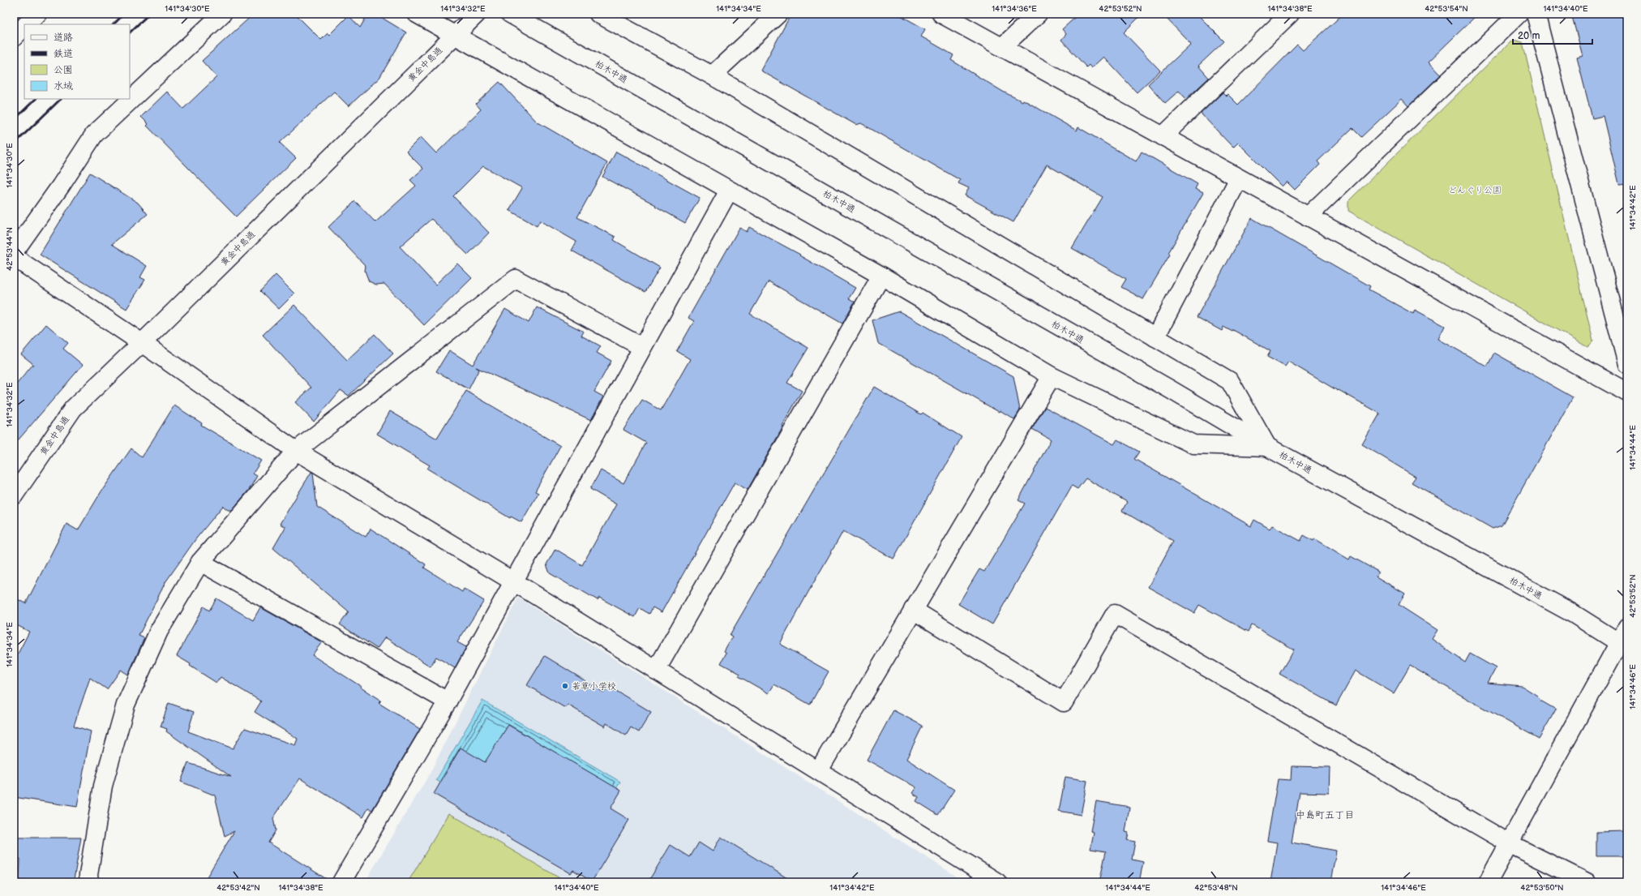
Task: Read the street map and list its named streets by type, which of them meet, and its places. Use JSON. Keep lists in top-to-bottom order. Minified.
{"streets":{"street":["黄金中島通","柏木中通"]},"districts":["中島町五丁目"],"parks":["どんぐり公園"],"places":["若草小学校"],"legend":["道路","鉄道","公園","水域"],"scale_bar":"20 m","coordinates":["141°34'30\"E","141°34'32\"E","141°34'34\"E","141°34'36\"E","42°53'52\"N","141°34'38\"E","42°53'54\"N","141°34'40\"E","141°34'42\"E","42°53'44\"N","141°34'44\"E","141°34'46\"E","42°53'42\"N","42°53'48\"N","42°53'50\"N"]}
